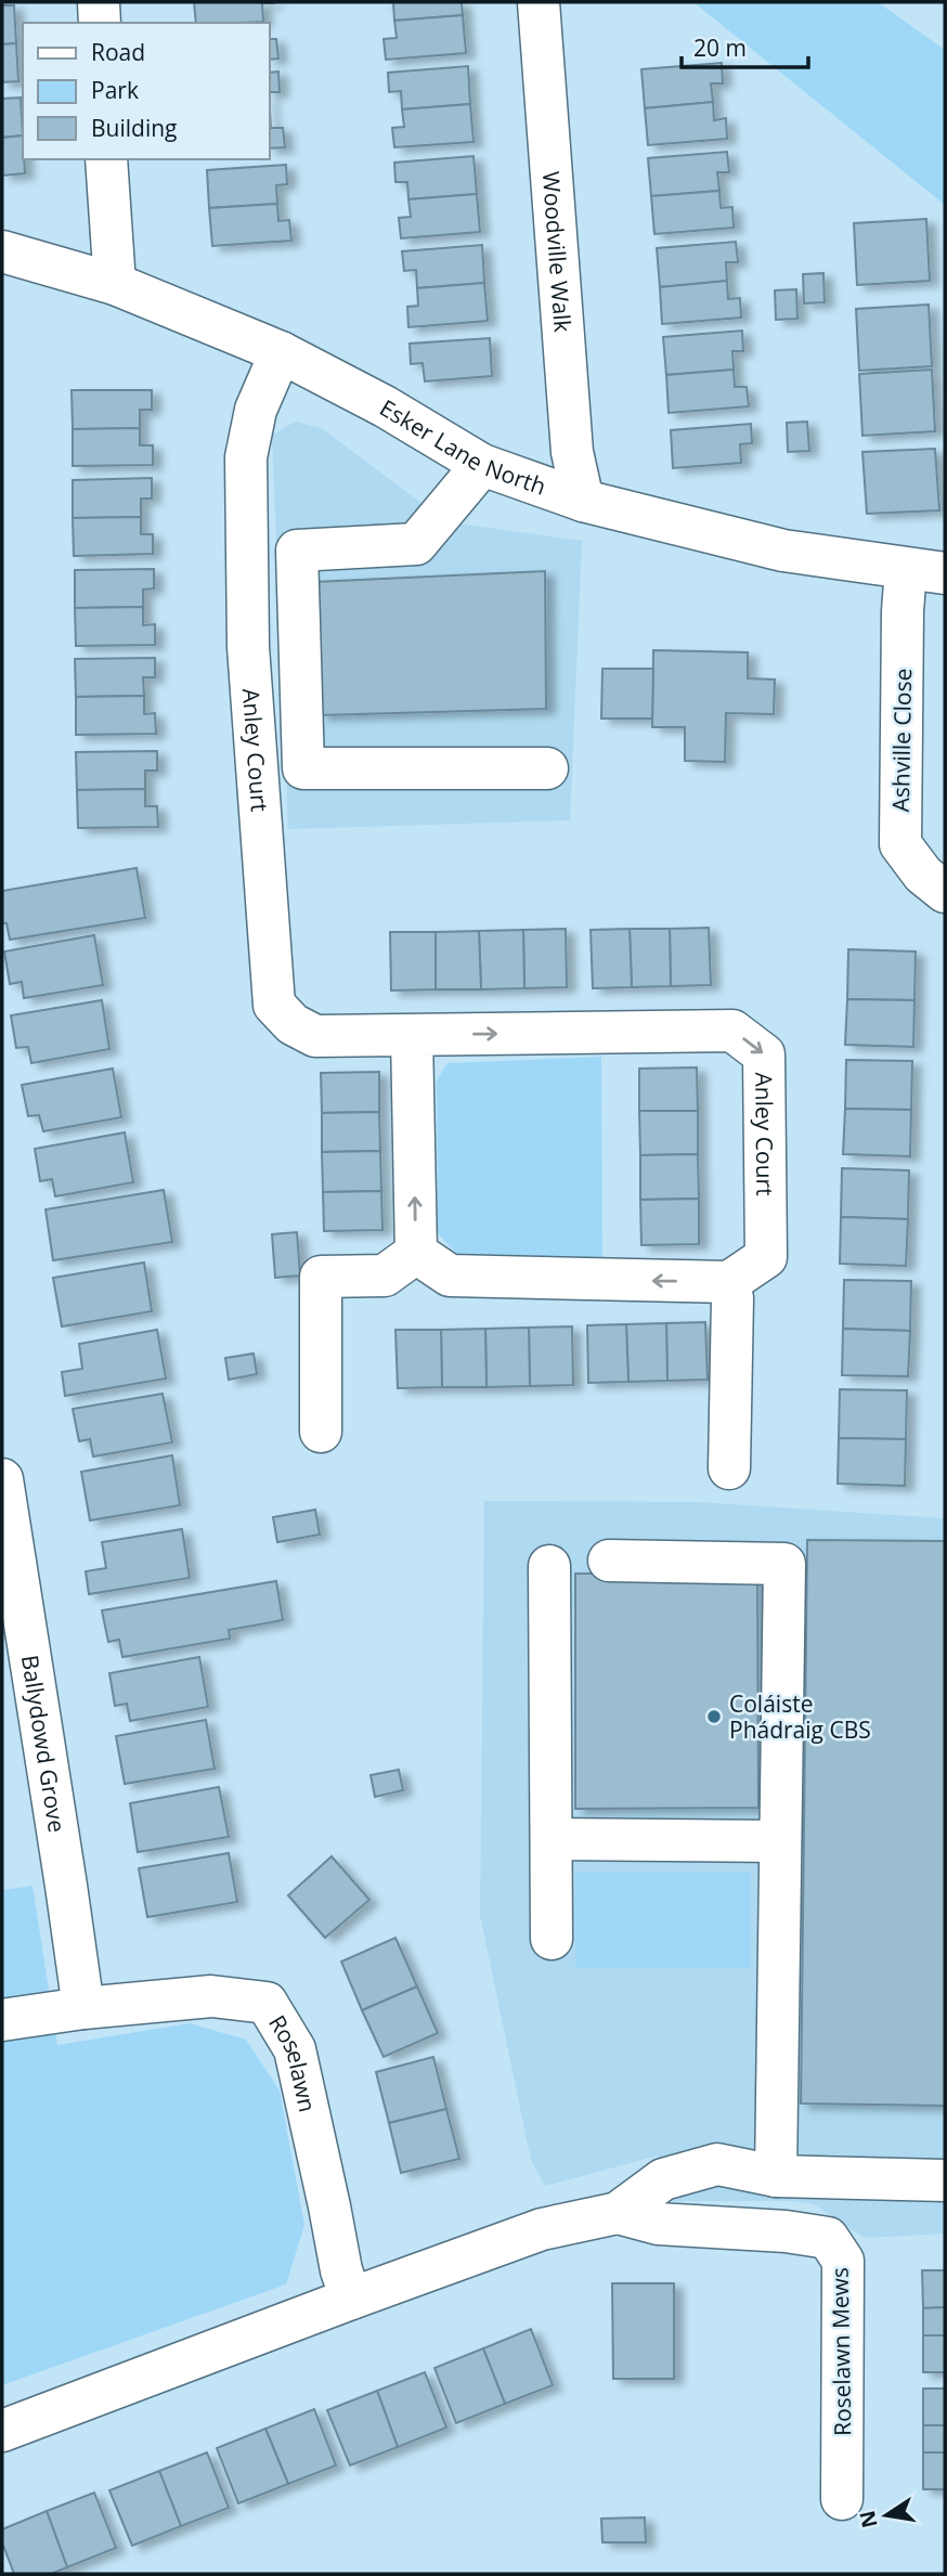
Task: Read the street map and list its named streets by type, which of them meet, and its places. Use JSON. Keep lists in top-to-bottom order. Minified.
{"streets":{"street":["Woodville Walk","Esker Lane North","Ashville Close","Anley Court","Ballydowd Grove","Roselawn","Roselawn Mews"]},"crossings":[["Woodville Walk","Esker Lane North"],["Esker Lane North","Ashville Close"],["Esker Lane North","Anley Court"],["Ballydowd Grove","Roselawn"]],"places":["Coláiste Phádraig CBS"],"legend":["Road","Park","Building"],"scale_bar":"20 m","north":"left"}
